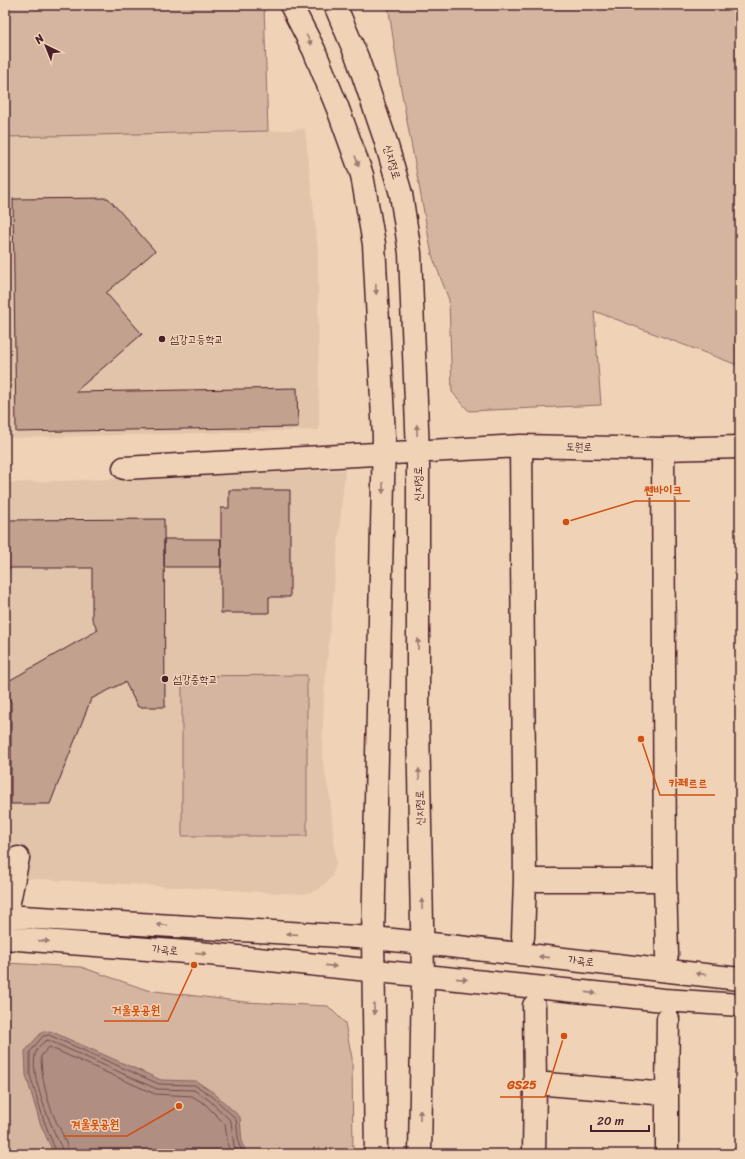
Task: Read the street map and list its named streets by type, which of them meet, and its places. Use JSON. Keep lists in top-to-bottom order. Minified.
{"streets":{"street":["신지정로","도원로","가곡로"]},"crossings":[["신지정로","도원로"],["신지정로","가곡로"]],"places":["섬강고등학교","쎈바이크","섬강중학교","카페르르","거울못공원","GS25","겨울못공원"],"scale_bar":"20 m","north":"top left"}
